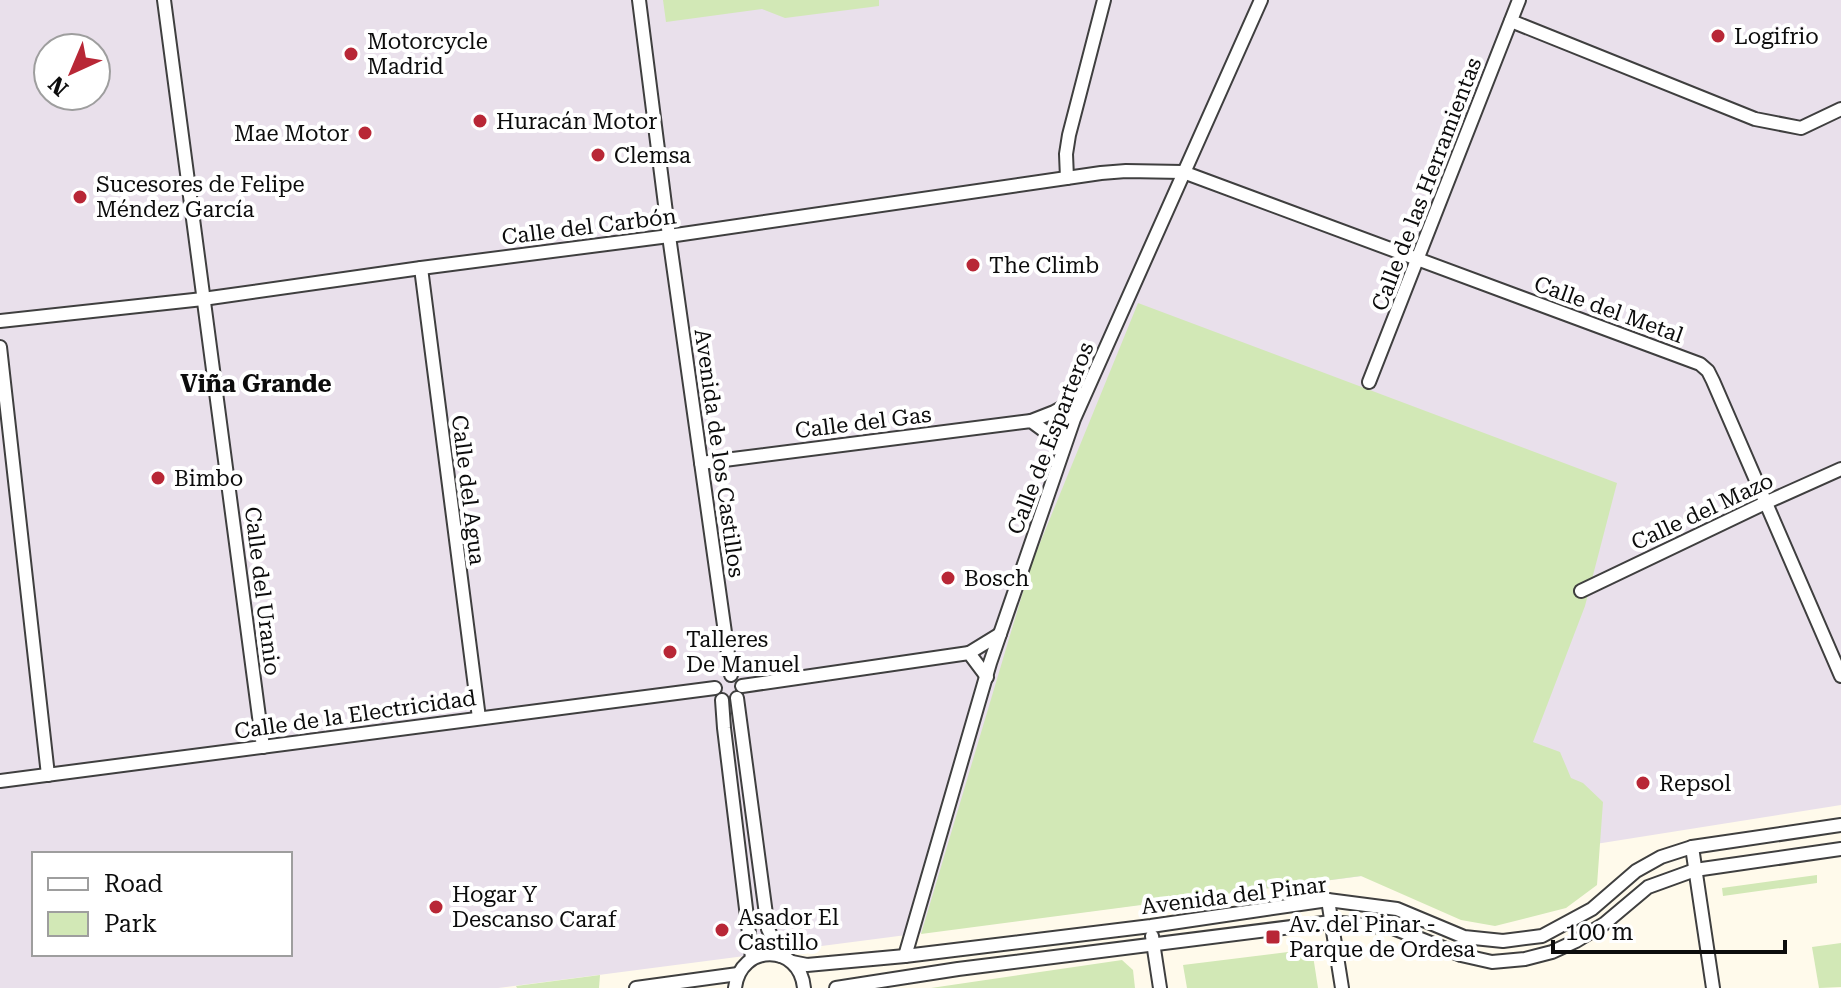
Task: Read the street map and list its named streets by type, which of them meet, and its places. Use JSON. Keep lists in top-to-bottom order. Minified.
{"streets":{"street":["Calle de las Herramientas","Calle del Carbón","Calle del Metal","Calle del Gas","Calle de Esparteros","Avenida de los Castillos","Calle del Agua","Calle del Mazo","Calle del Uranio","Calle de la Electricidad","Avenida del Pinar"]},"crossings":[["Calle de las Herramientas","Calle del Metal"],["Calle del Carbón","Calle del Metal"],["Calle del Carbón","Calle de Esparteros"],["Calle del Carbón","Avenida de los Castillos"],["Calle del Carbón","Calle del Agua"],["Calle del Carbón","Calle del Uranio"],["Calle del Metal","Calle de Esparteros"],["Calle del Metal","Calle del Mazo"],["Calle del Gas","Calle de Esparteros"],["Calle del Gas","Avenida de los Castillos"],["Calle de Esparteros","Avenida del Pinar"],["Avenida de los Castillos","Calle de la Electricidad"],["Calle del Agua","Calle de la Electricidad"],["Calle del Uranio","Calle de la Electricidad"]],"districts":["Viña Grande"],"places":{"other":["Logifrio","Motorcycle Madrid","Huracán Motor","Mae Motor","Clemsa","Sucesores de Felipe Méndez García","The Climb","Bimbo","Bosch","Talleres De Manuel","Repsol","Hogar Y Descanso Caraf","Asador El Castillo"],"transit":["Av. del Pinar - Parque de Ordesa"]},"legend":["Road","Park"],"scale_bar":"100 m","north":"bottom left"}
